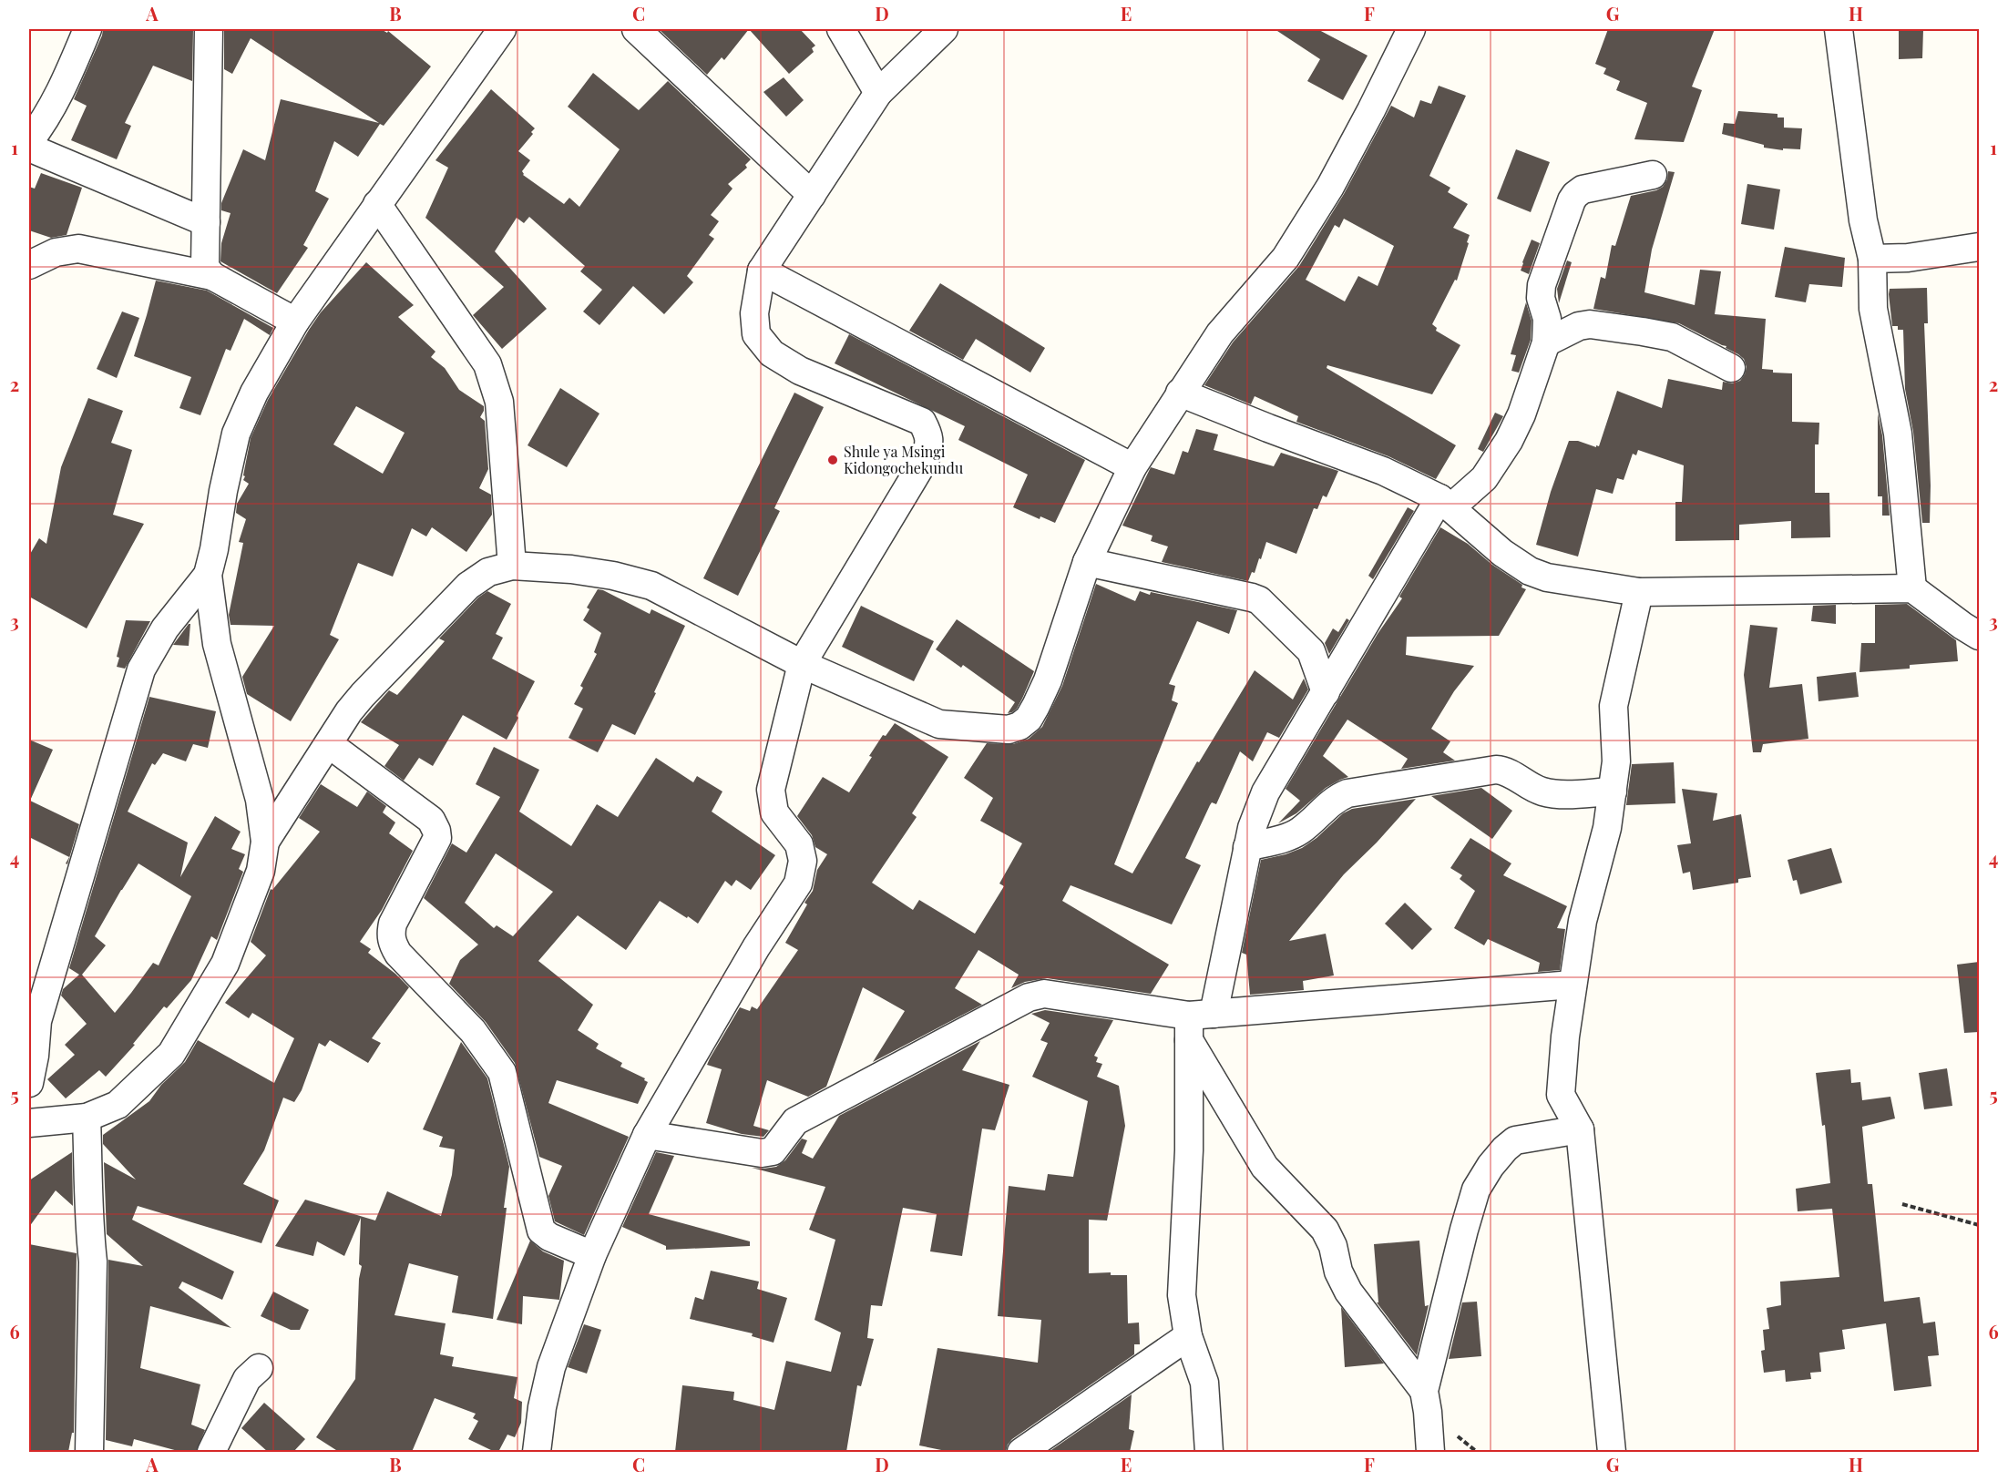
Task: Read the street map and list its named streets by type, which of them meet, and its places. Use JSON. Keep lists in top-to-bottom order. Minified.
{"places":["Shule ya Msingi Kidongochekundu"],"grid":{"columns":["A","B","C","D","E","F","G","H"],"rows":["1","2","3","4","5","6"]}}
